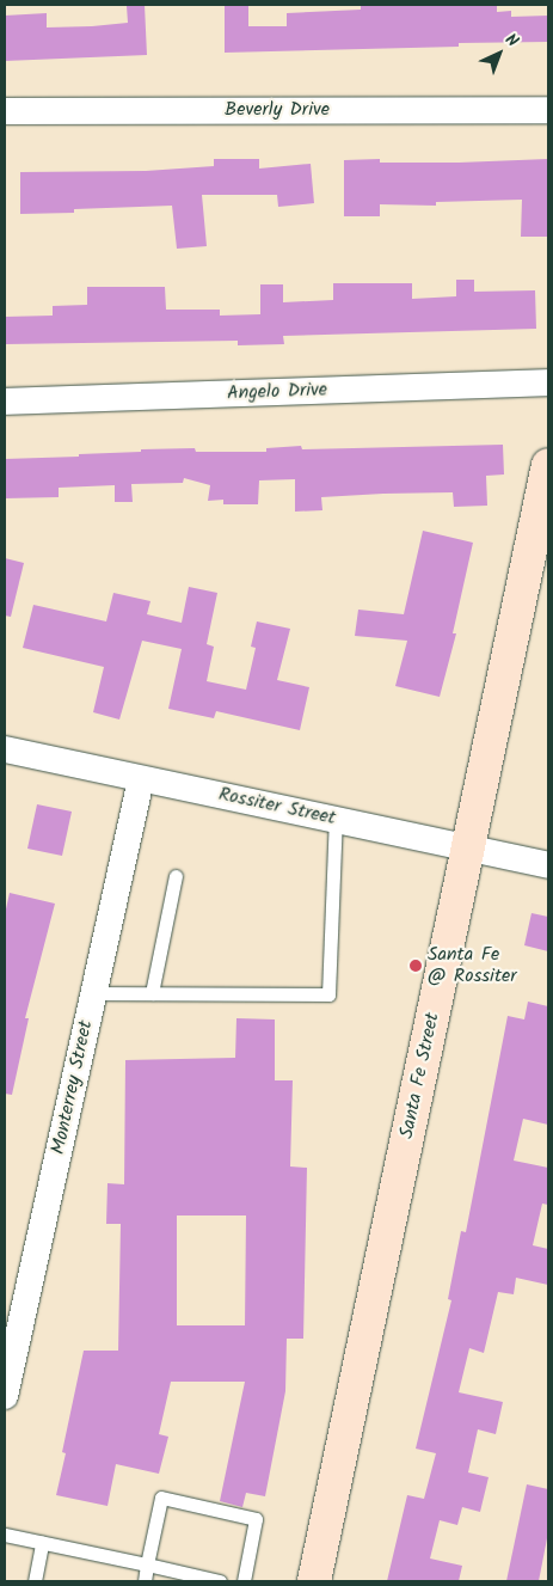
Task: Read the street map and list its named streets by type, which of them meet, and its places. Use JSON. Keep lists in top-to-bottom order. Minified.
{"streets":{"main road":["Santa Fe Street"],"street":["Beverly Drive","Angelo Drive","Rossiter Street","Monterrey Street"]},"crossings":[["Rossiter Street","Santa Fe Street"],["Rossiter Street","Monterrey Street"]],"places":["Santa Fe @ Rossiter"],"north":"top right"}
